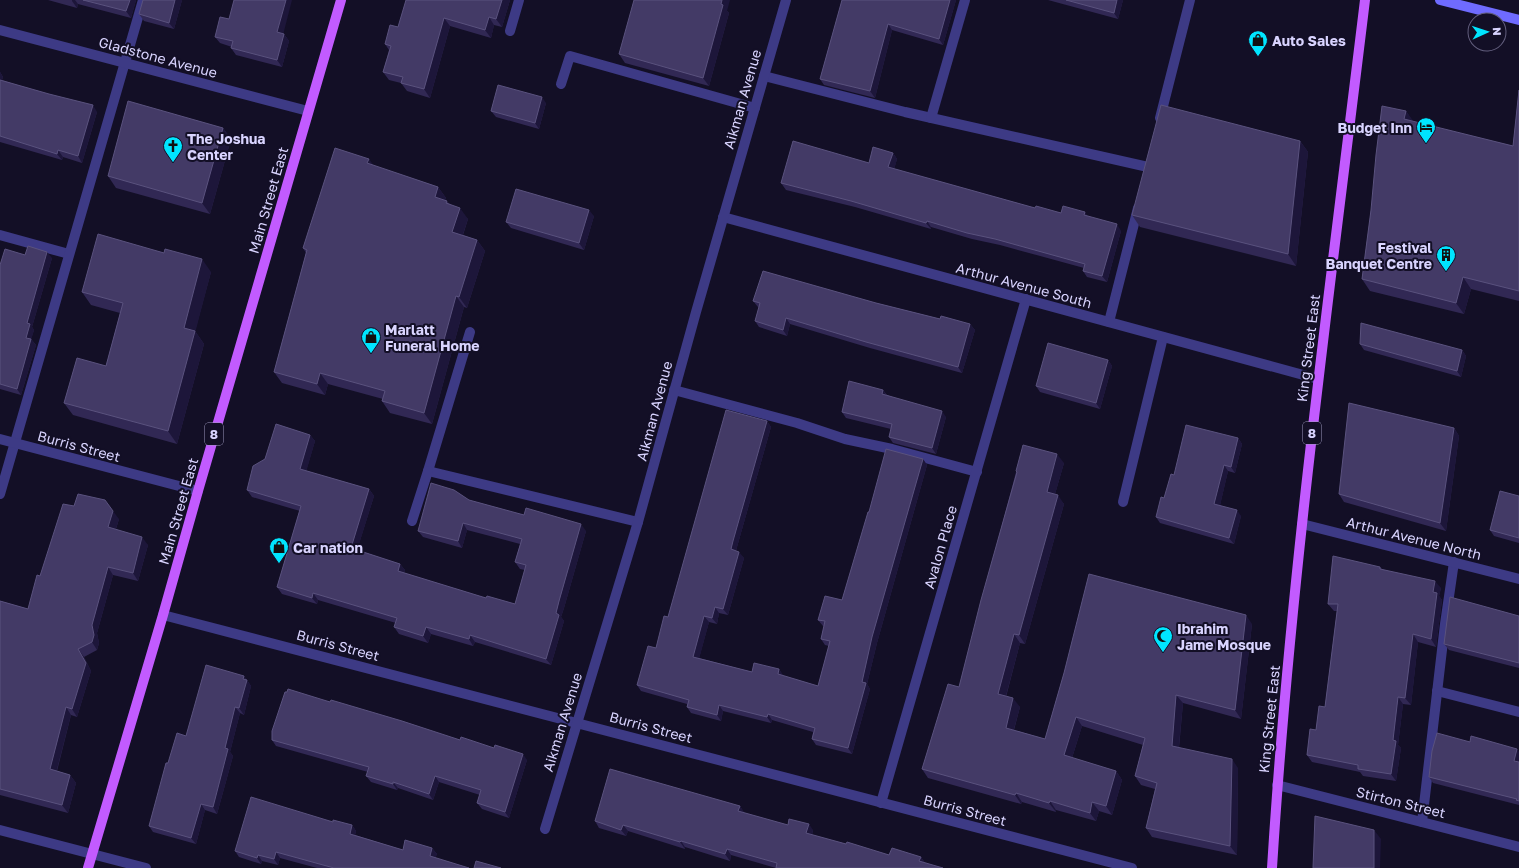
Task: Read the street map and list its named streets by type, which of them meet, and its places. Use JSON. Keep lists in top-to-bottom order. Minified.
{"streets":{"main road":["Main Street East","King Street East","8"],"street":["Gladstone Avenue","Aikman Avenue","Arthur Avenue South","Burris Street","Arthur Avenue North","Avalon Place","Stirton Street"]},"crossings":[["Gladstone Avenue","Main Street East"],["Aikman Avenue","Arthur Avenue South"],["Aikman Avenue","Burris Street"],["Main Street East","Burris Street"],["Arthur Avenue South","King Street East"],["Arthur Avenue South","Avalon Place"],["King Street East","Arthur Avenue North"],["King Street East","Stirton Street"],["Burris Street","Avalon Place"]],"places":{"shop":["Auto Sales","Marlatt Funeral Home","Car nation"],"hotel":["Budget Inn"],"church":["The Joshua Center"],"building":["Festival Banquet Centre"],"mosque":["Ibrahim Jame Mosque"]},"north":"right"}
